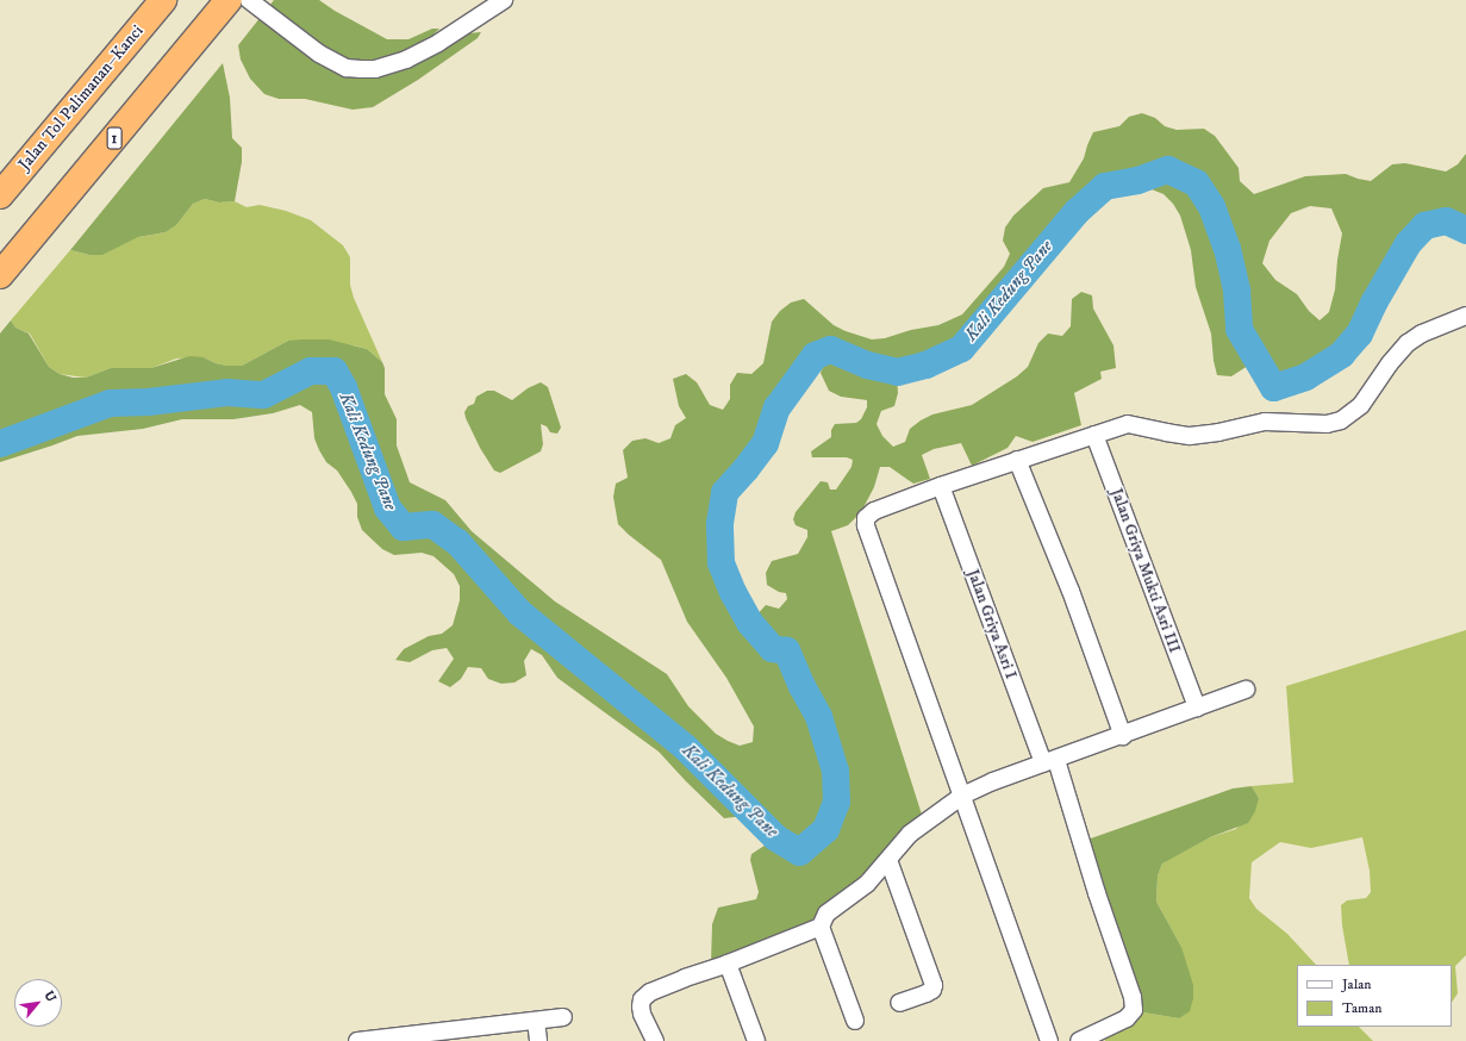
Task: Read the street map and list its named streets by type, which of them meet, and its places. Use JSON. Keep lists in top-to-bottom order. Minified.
{"streets":{"highway":["Jalan Tol Palimanan–Kanci","1"],"street":["Jalan Griya Mukti Asri III","Jalan Griya Asri I"]},"water":["Kali Kedung Pane"],"legend":["Jalan","Taman"],"north":"top right"}
